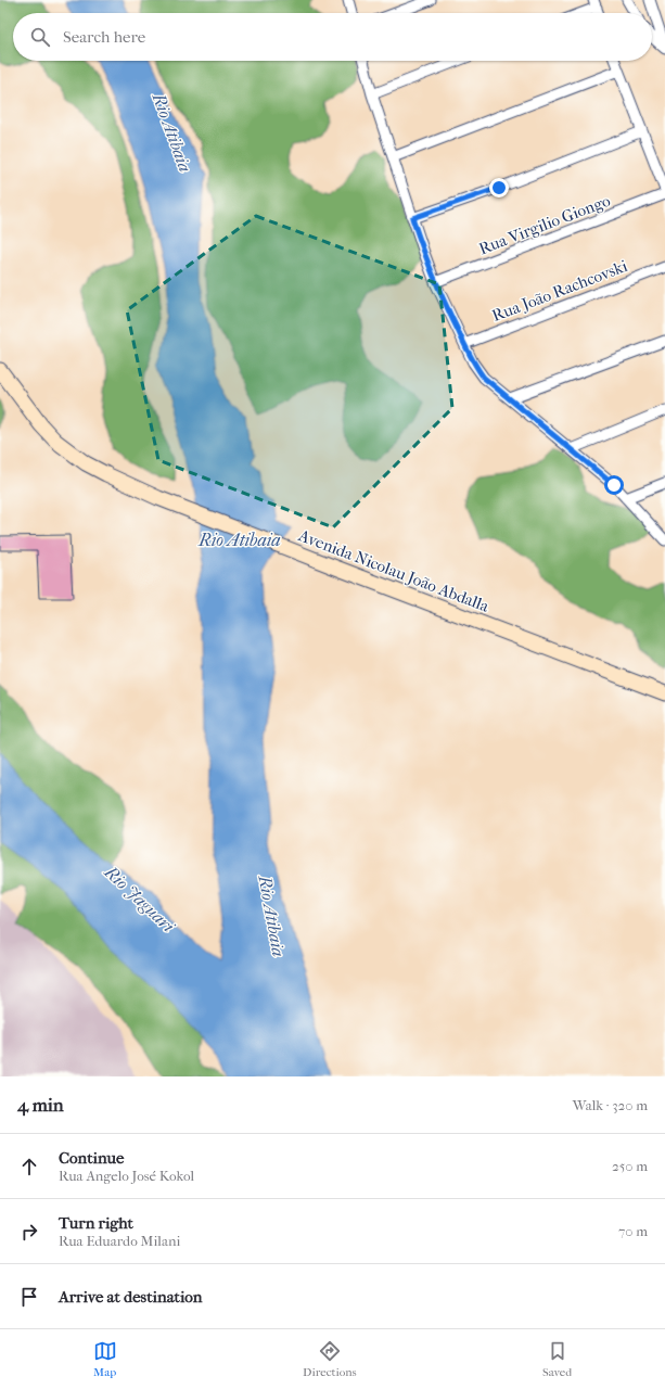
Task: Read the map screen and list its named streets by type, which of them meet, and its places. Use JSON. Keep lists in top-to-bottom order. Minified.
{"streets":{"main road":["Avenida Nicolau João Abdalla"],"street":["Rua Virgilio Giongo","Rua João Rachcovski"]},"water":["Rio Atibaia","Rio Jaguari"],"page":{"search":"Search here","heading":["4 min","Walk · 320 m"],"list":[["Continue","Rua Angelo José Kokol","250 m"],["Turn right","Rua Eduardo Milani","70 m"],"Arrive at destination"],"nav":["Map","Directions","Saved"]}}
